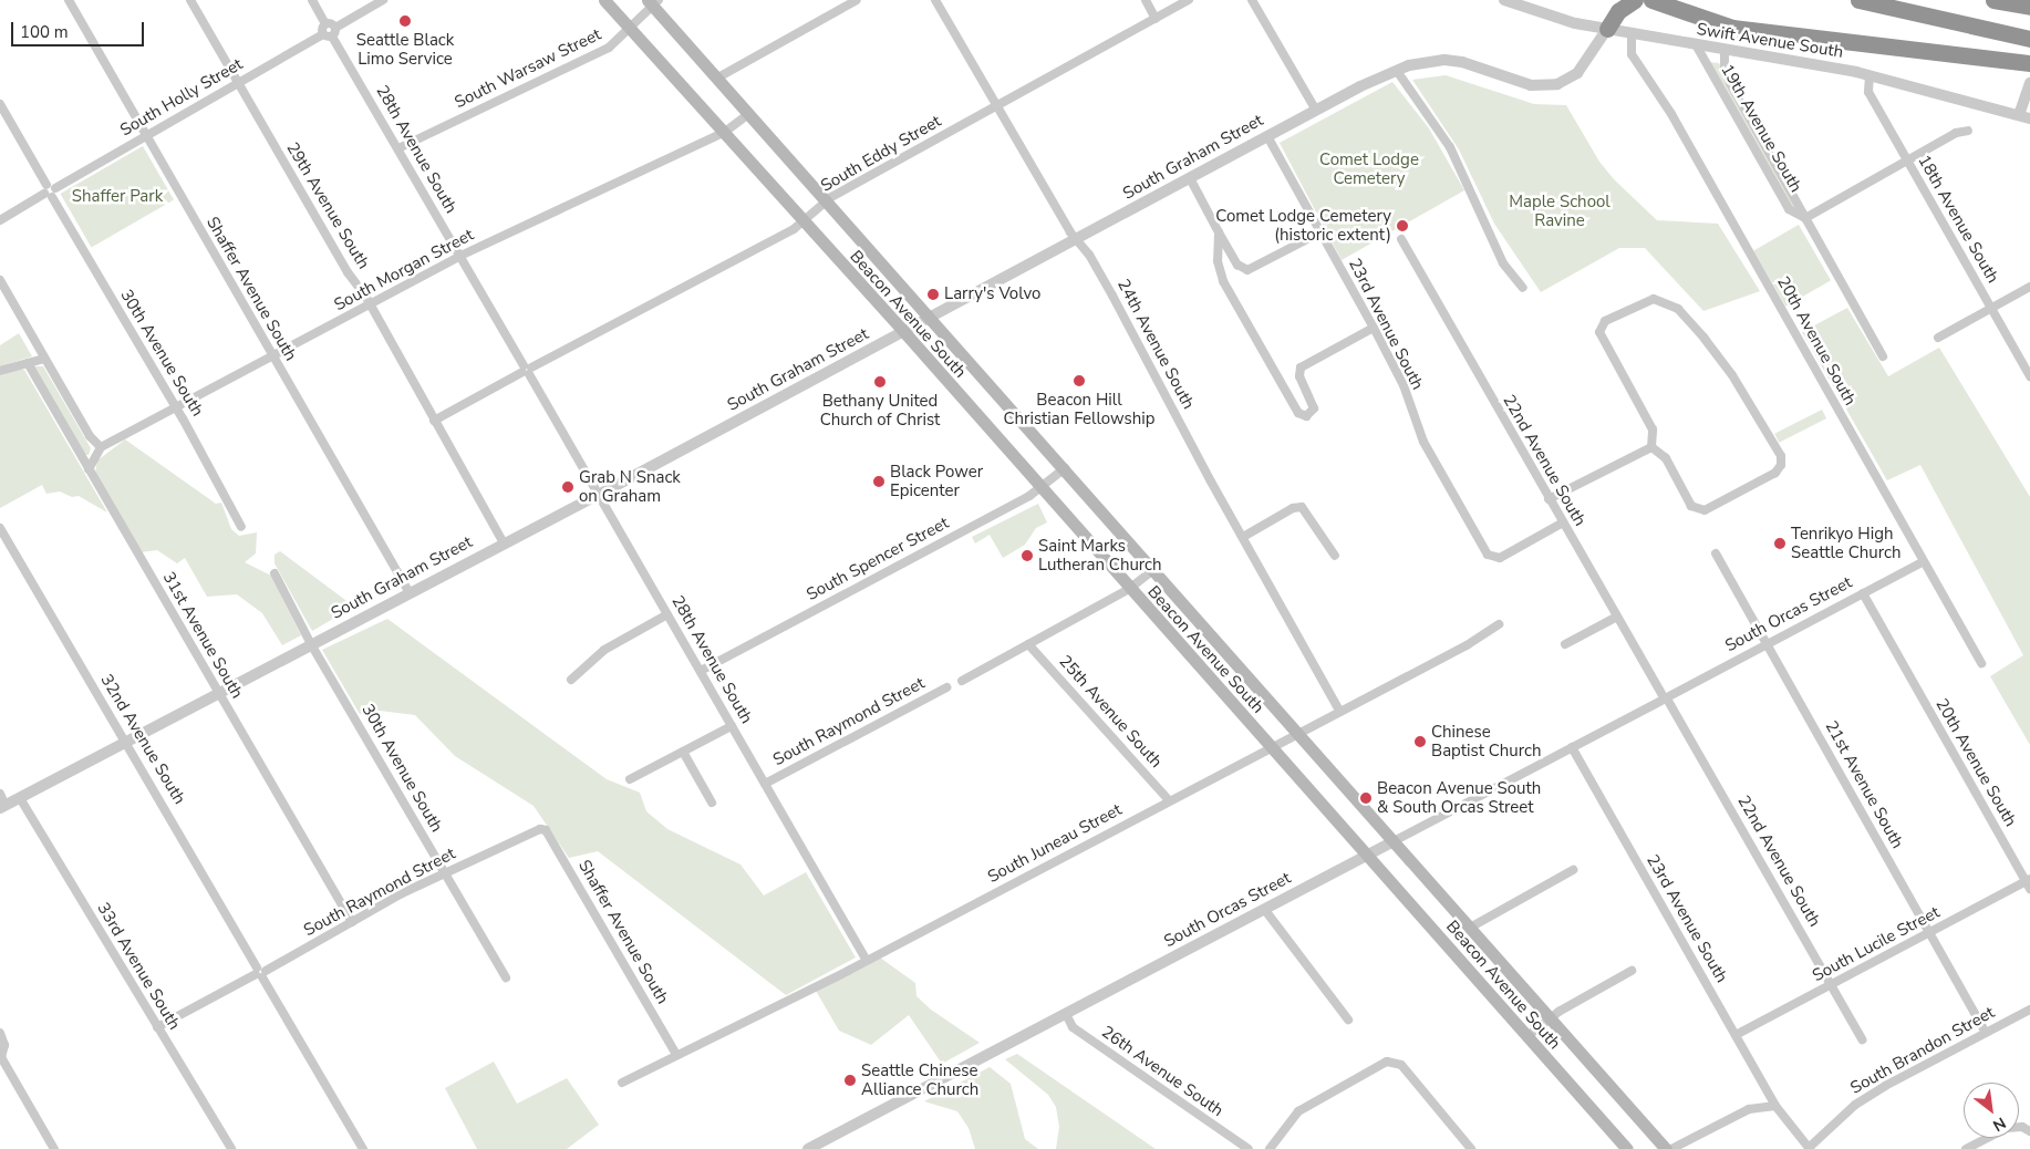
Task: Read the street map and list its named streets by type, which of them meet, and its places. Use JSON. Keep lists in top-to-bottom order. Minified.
{"streets":{"main road":["Beacon Avenue South"],"street":["Swift Avenue South","South Warsaw Street","South Holly Street","19th Avenue South","28th Avenue South","South Eddy Street","South Graham Street","29th Avenue South","18th Avenue South","South Morgan Street","Shaffer Avenue South","23rd Avenue South","20th Avenue South","24th Avenue South","30th Avenue South","22nd Avenue South","South Spencer Street","South Orcas Street","31st Avenue South","25th Avenue South","South Raymond Street","32nd Avenue South","21st Avenue South","South Juneau Street","South Lucile Street","33rd Avenue South","South Brandon Street","26th Avenue South"]},"crossings":[["Swift Avenue South","19th Avenue South"],["Swift Avenue South","South Graham Street"],["Swift Avenue South","18th Avenue South"],["Swift Avenue South","20th Avenue South"],["South Warsaw Street","28th Avenue South"],["South Warsaw Street","Beacon Avenue South"],["South Holly Street","28th Avenue South"],["South Holly Street","29th Avenue South"],["South Holly Street","Shaffer Avenue South"],["South Holly Street","30th Avenue South"],["28th Avenue South","South Eddy Street"],["28th Avenue South","South Graham Street"],["28th Avenue South","South Morgan Street"],["28th Avenue South","South Spencer Street"],["28th Avenue South","South Raymond Street"],["28th Avenue South","South Juneau Street"],["South Eddy Street","29th Avenue South"],["South Eddy Street","Beacon Avenue South"],["South Eddy Street","24th Avenue South"],["South Graham Street","29th Avenue South"],["South Graham Street","Shaffer Avenue South"],["South Graham Street","Beacon Avenue South"],["South Graham Street","23rd Avenue South"],["South Graham Street","24th Avenue South"],["South Graham Street","30th Avenue South"],["South Graham Street","31st Avenue South"],["South Graham Street","32nd Avenue South"],["South Graham Street","33rd Avenue South"],["29th Avenue South","South Morgan Street"],["South Morgan Street","Shaffer Avenue South"],["South Morgan Street","Beacon Avenue South"],["South Morgan Street","30th Avenue South"],["Shaffer Avenue South","South Raymond Street"],["Shaffer Avenue South","South Juneau Street"],["Beacon Avenue South","South Spencer Street"],["Beacon Avenue South","South Orcas Street"],["Beacon Avenue South","South Juneau Street"],["23rd Avenue South","22nd Avenue South"],["23rd Avenue South","South Orcas Street"],["23rd Avenue South","South Lucile Street"],["23rd Avenue South","South Brandon Street"],["20th Avenue South","South Orcas Street"],["20th Avenue South","South Lucile Street"],["24th Avenue South","South Juneau Street"],["30th Avenue South","South Raymond Street"],["22nd Avenue South","South Orcas Street"],["22nd Avenue South","South Lucile Street"],["South Orcas Street","21st Avenue South"],["South Orcas Street","26th Avenue South"],["31st Avenue South","South Raymond Street"],["25th Avenue South","South Juneau Street"],["South Raymond Street","32nd Avenue South"],["South Raymond Street","33rd Avenue South"],["21st Avenue South","South Lucile Street"],["21st Avenue South","South Brandon Street"]],"parks":["Comet Lodge Cemetery","Shaffer Park","Maple School Ravine"],"places":["Seattle Black Limo Service","Comet Lodge Cemetery (historic extent)","Larry's Volvo","Beacon Hill Christian Fellowship","Bethany United Church of Christ","Black Power Epicenter","Grab N Snack on Graham","Tenrikyo High Seattle Church","Saint Marks Lutheran Church","Chinese Baptist Church","Beacon Avenue South & South Orcas Street","Seattle Chinese Alliance Church"],"scale_bar":"100 m","north":"bottom right"}
